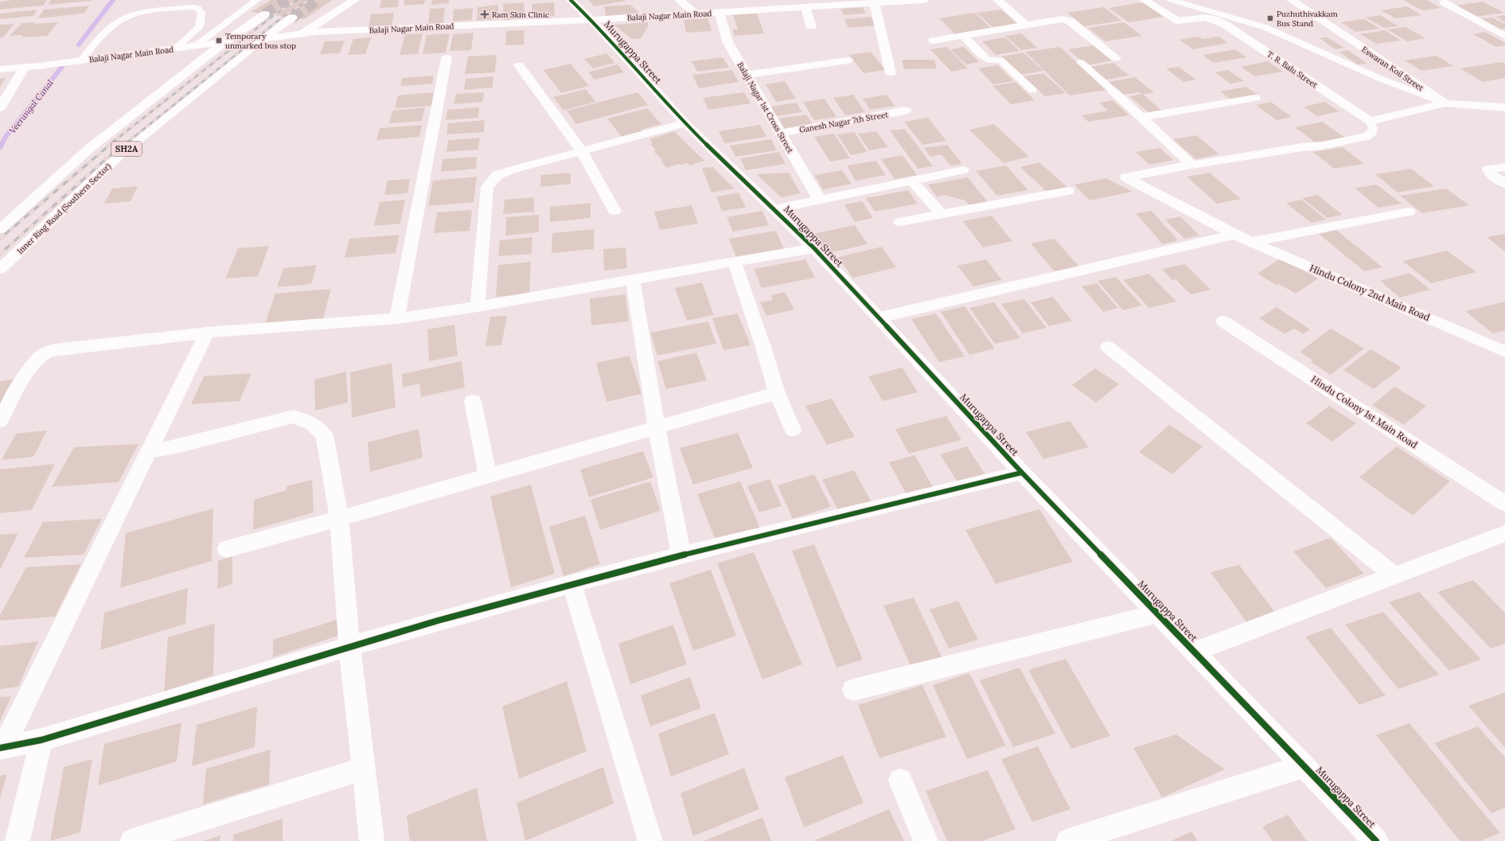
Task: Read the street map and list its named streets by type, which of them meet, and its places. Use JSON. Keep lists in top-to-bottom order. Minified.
{"streets":{"street":["Balaji Nagar Main Road","Murugappa Street","Eswaran Koil Street","T. R. Balu Street","Balaji Nagar 1st Cross Street","Ganesh Nagar 7th Street","SH2A","Inner Ring Road (Southern Sector)","Hindu Colony 2nd Main Road","Hindu Colony 1st Main Road"]},"crossings":[["Balaji Nagar Main Road","Murugappa Street"],["Balaji Nagar Main Road","Balaji Nagar 1st Cross Street"],["Balaji Nagar Main Road","SH2A"],["Balaji Nagar Main Road","Inner Ring Road (Southern Sector)"],["Balaji Nagar 1st Cross Street","Ganesh Nagar 7th Street"]],"water":["Veerangal Canal"],"places":{"health":["Ram Skin Clinic"],"transit":["Puzhuthivakkam Bus Stand","Temporary unmarked bus stop"]}}
